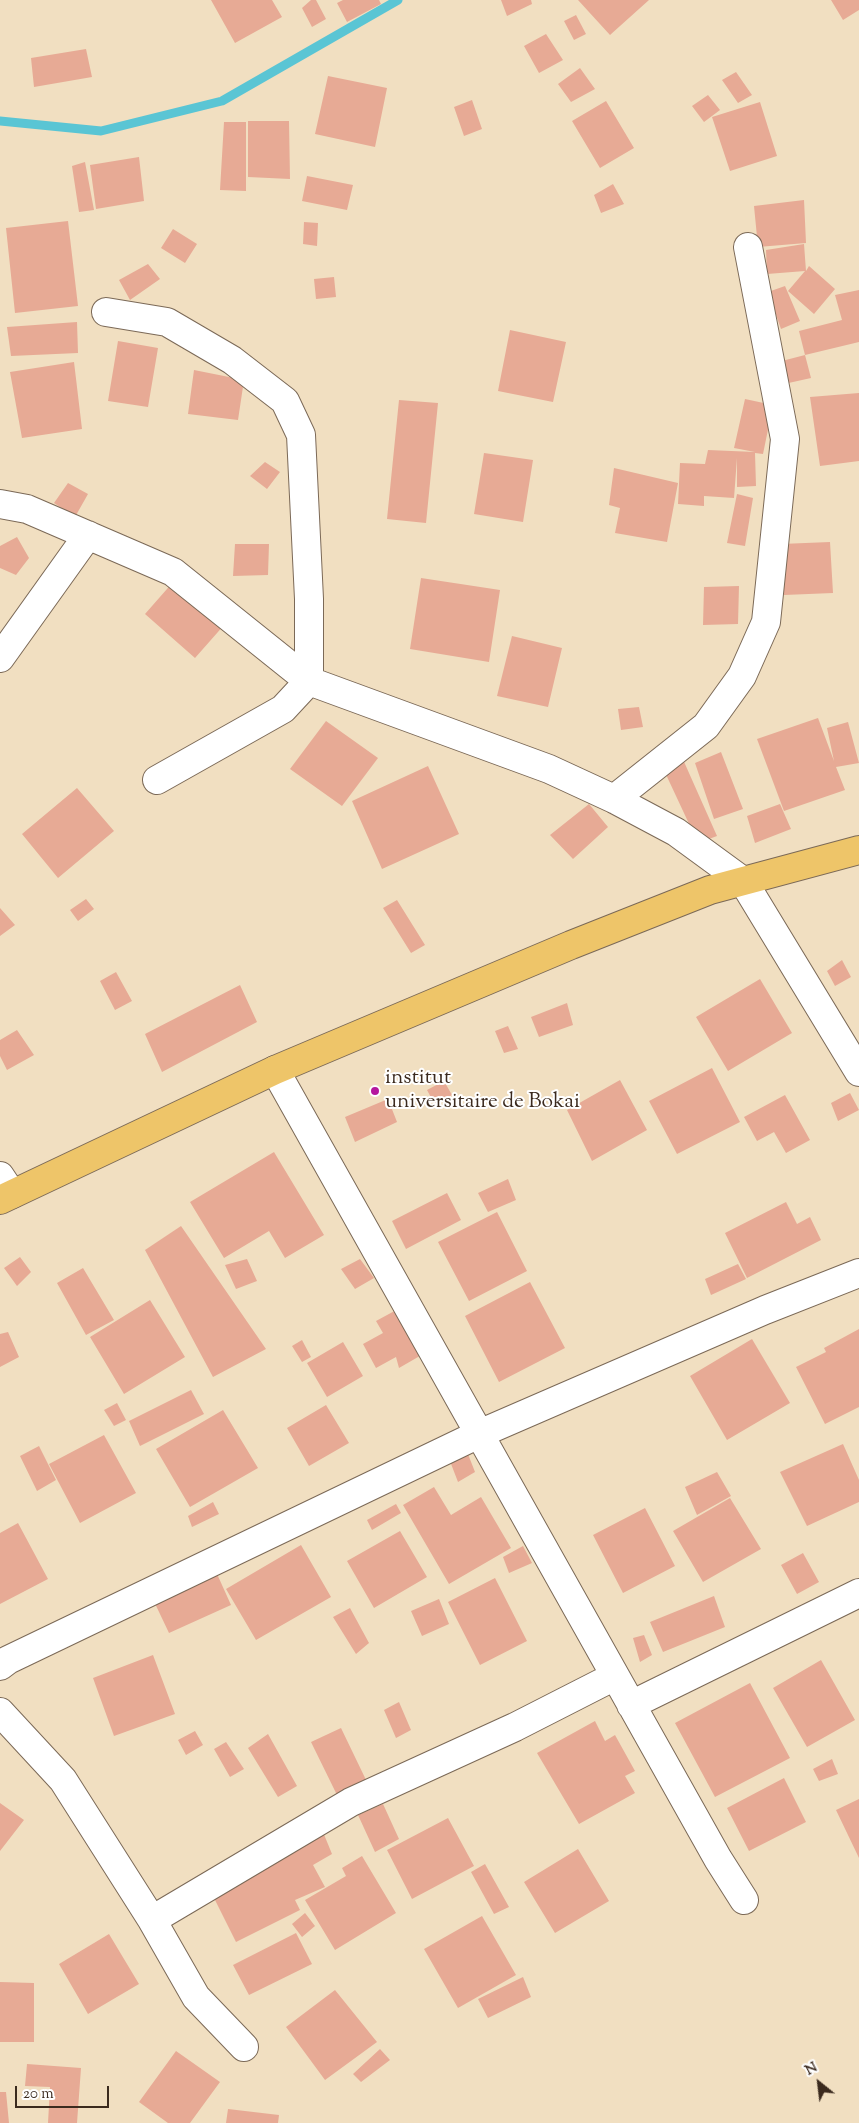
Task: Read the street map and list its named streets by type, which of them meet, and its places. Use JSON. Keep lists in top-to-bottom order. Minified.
{"places":["institut universitaire de Bokai"],"scale_bar":"20 m","north":"top left"}
